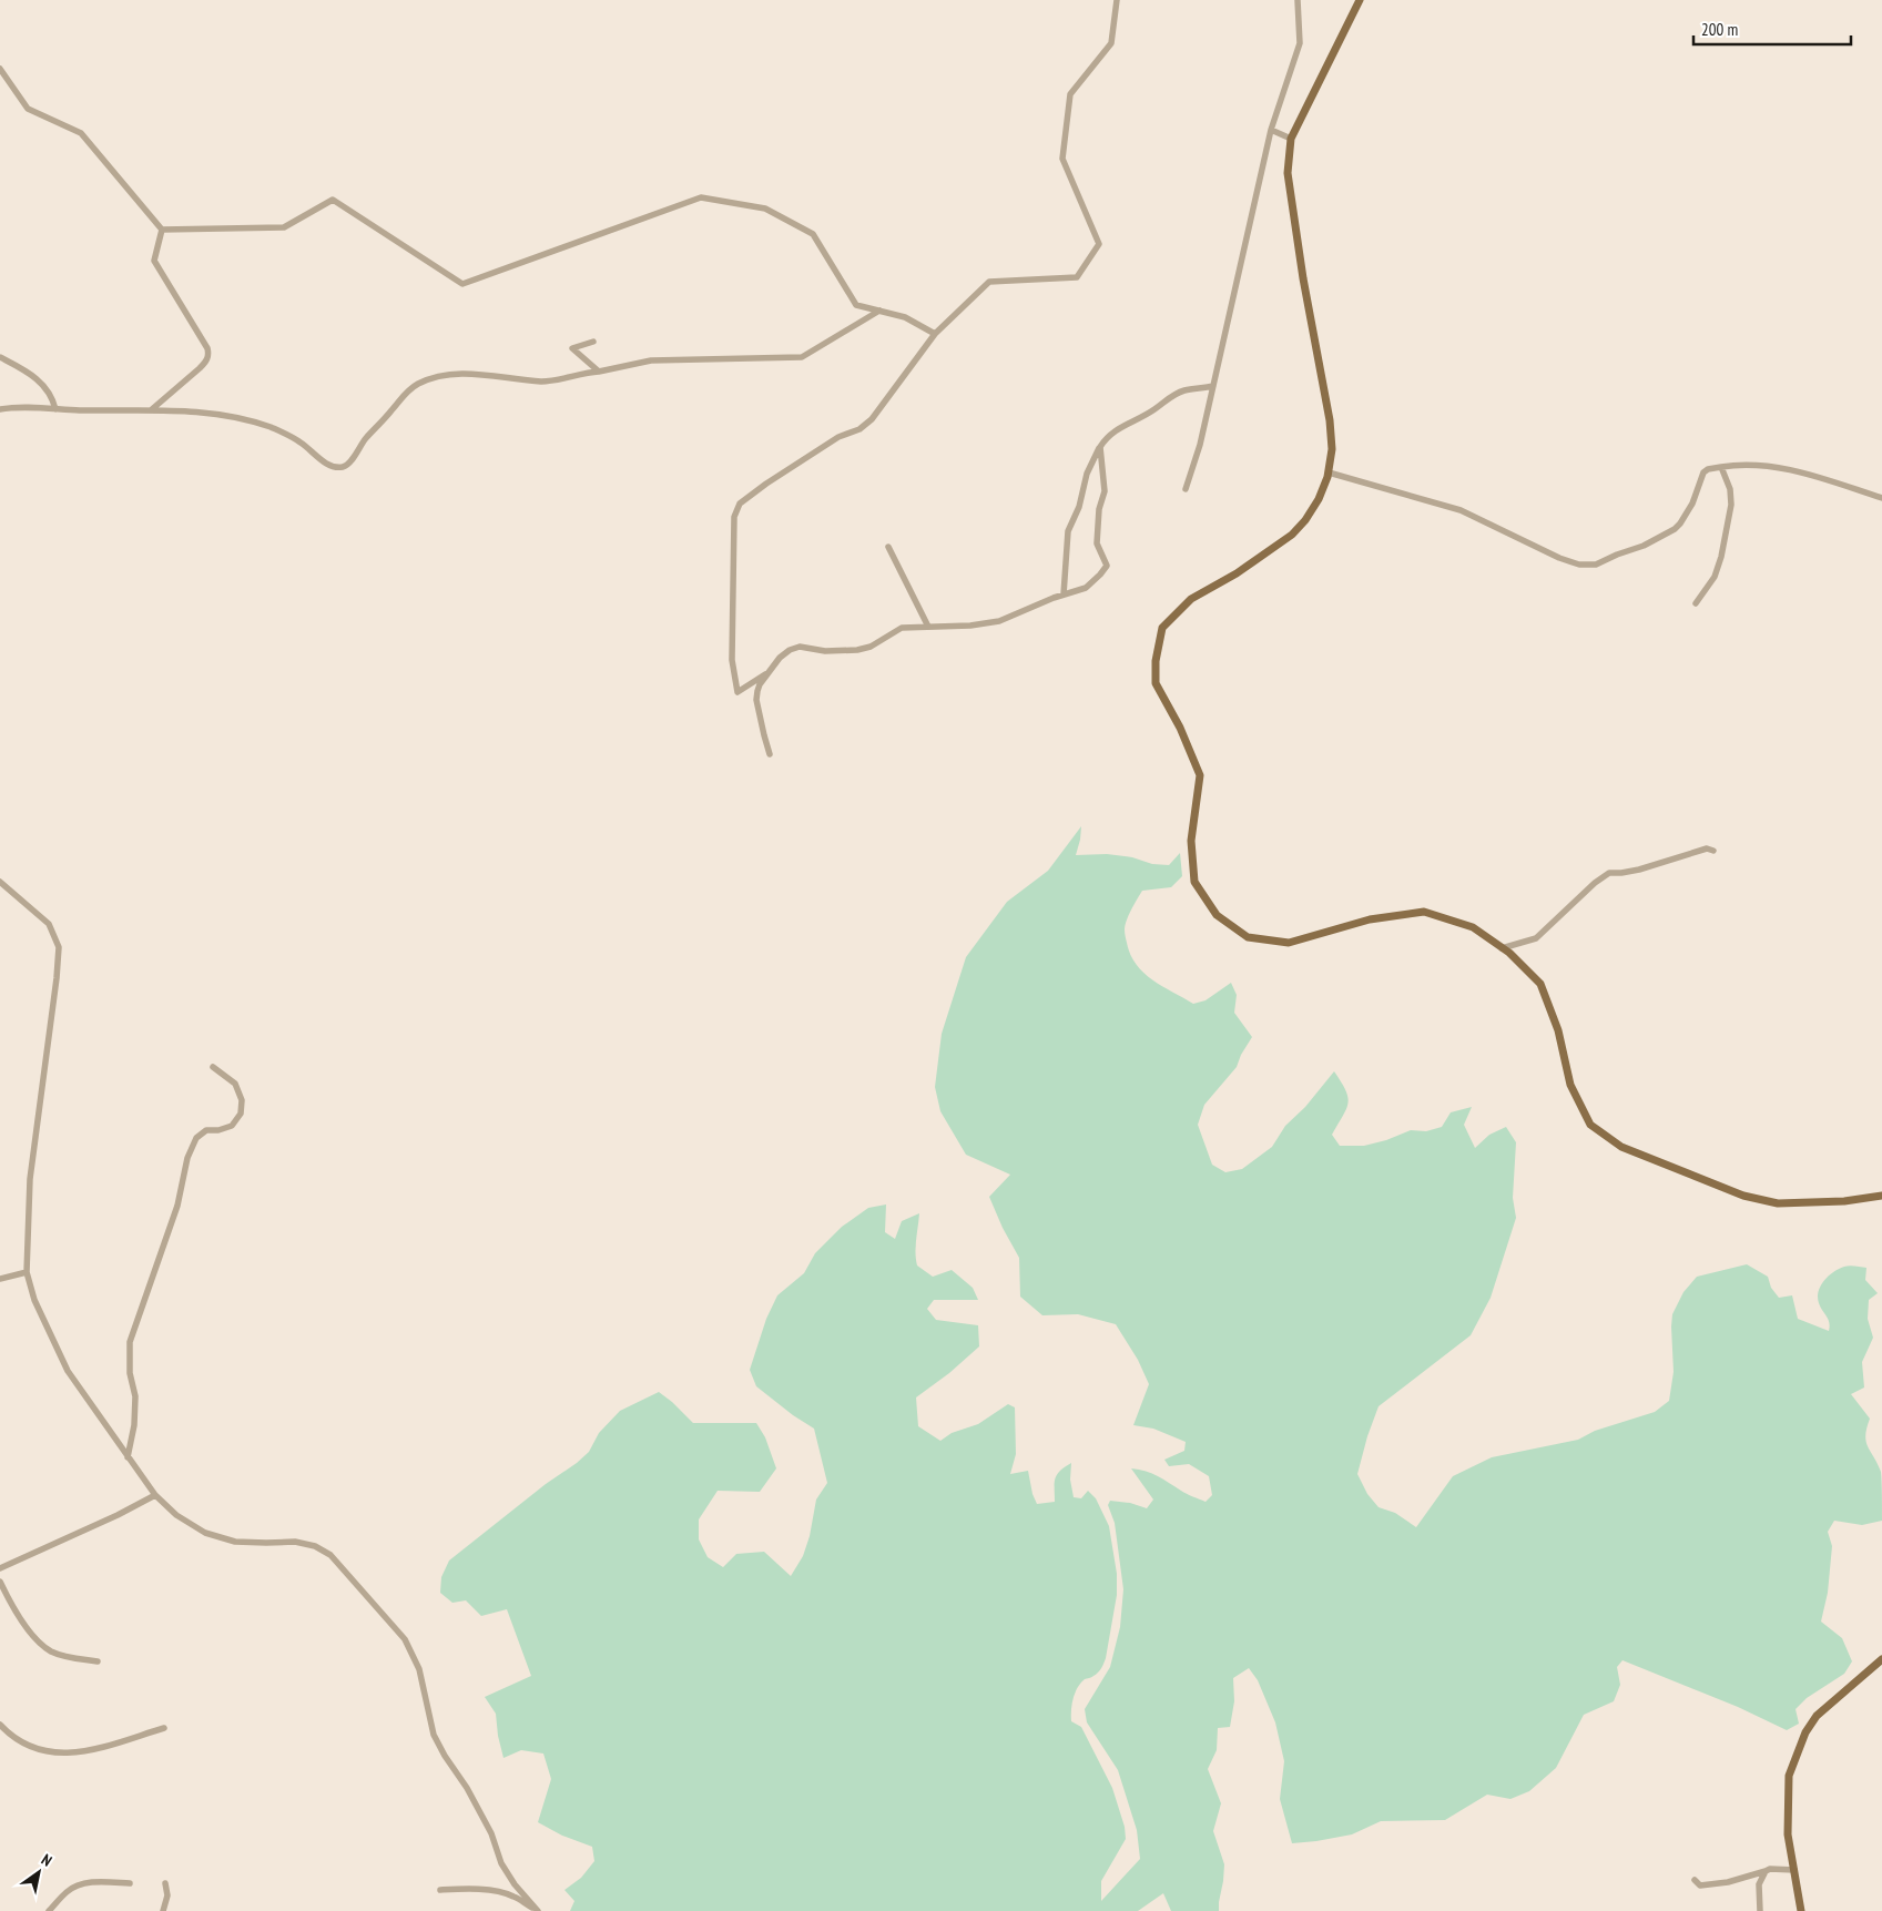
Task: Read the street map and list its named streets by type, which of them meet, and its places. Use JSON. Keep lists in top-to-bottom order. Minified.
{"scale_bar":"200 m","north":"top right"}
